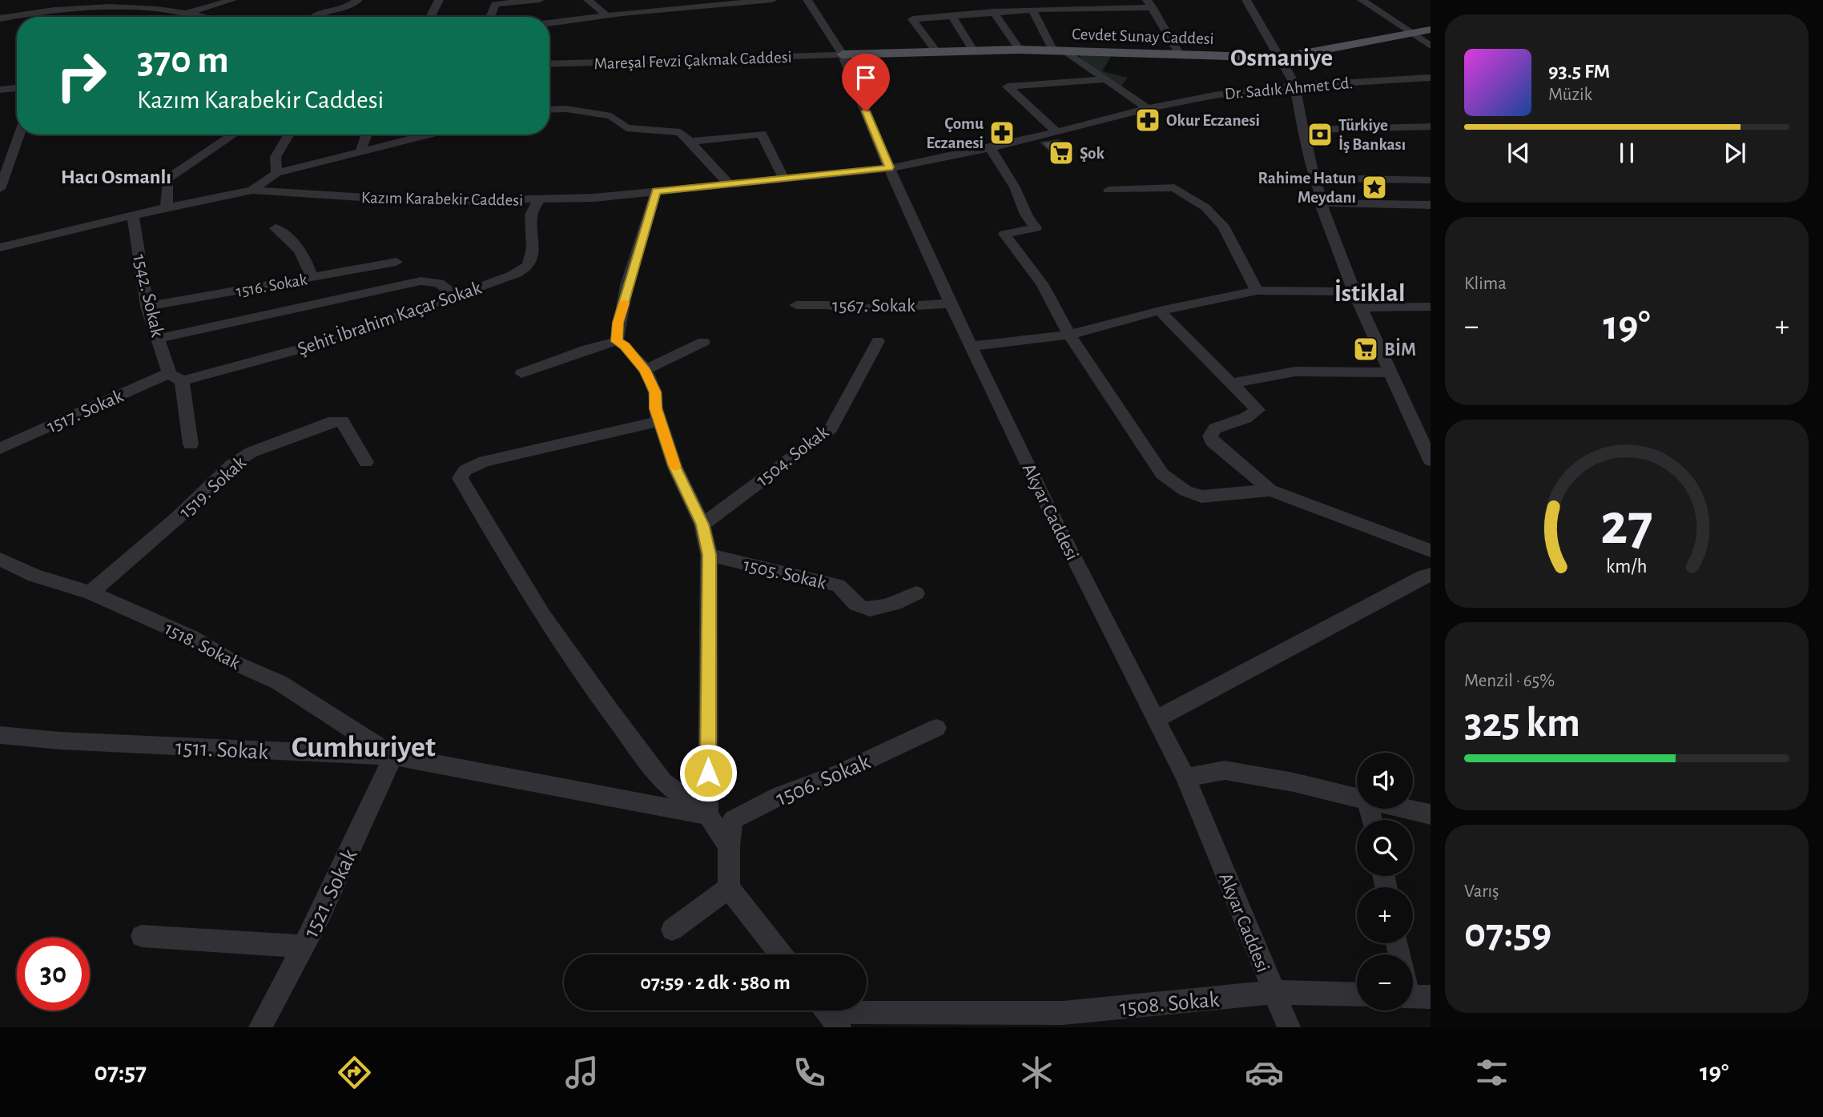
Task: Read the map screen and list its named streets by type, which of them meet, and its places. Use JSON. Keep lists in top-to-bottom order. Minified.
{"streets":{"main road":["Cevdet Sunay Caddesi"],"street":["Mareşal Fevzi Çakmak Caddesi","Dr. Sadık Ahmet Cd.","Kazım Karabekir Caddesi","1516. Sokak","1542. Sokak","1567. Sokak","Şehit İbrahim Kaçar Sokak","1517. Sokak","1504. Sokak","1519. Sokak","Akyar Caddesi","1505. Sokak","1518. Sokak","1511. Sokak","1506. Sokak","1521. Sokak","1508. Sokak"]},"crossings":[["Mareşal Fevzi Çakmak Caddesi","Akyar Caddesi"],["Dr. Sadık Ahmet Cd.","Kazım Karabekir Caddesi"],["Kazım Karabekir Caddesi","1542. Sokak"],["Kazım Karabekir Caddesi","Şehit İbrahim Kaçar Sokak"],["Kazım Karabekir Caddesi","Akyar Caddesi"],["1516. Sokak","1542. Sokak"],["1542. Sokak","Şehit İbrahim Kaçar Sokak"],["1542. Sokak","1517. Sokak"],["1567. Sokak","Akyar Caddesi"],["Şehit İbrahim Kaçar Sokak","1517. Sokak"],["1519. Sokak","1518. Sokak"],["Akyar Caddesi","1508. Sokak"],["1518. Sokak","1511. Sokak"],["1518. Sokak","1521. Sokak"],["1511. Sokak","1521. Sokak"]],"districts":["Osmaniye","Hacı Osmanlı","İstiklal","Cumhuriyet"],"places":{"pharmacy":["Okur Eczanesi","Çomu Eczanesi"],"bank":["Türkiye İş Bankası"],"supermarket":["Şok","BİM"],"place":["Rahime Hatun Meydanı"]},"page":{"turn":["370 m","Kazım Karabekir Caddesi"],"song":["93.5 FM","Müzik"],"tile":["Klima",["Menzil · 65%","325 km"],["Varış","07:59"]],"heat":["−","19°","+"],"map_buttons":["+","−"],"limit":"30","trip":"07:59 · 2 dk · 580 m","tabs":["07:57","19°"],"gauge":["27","km/h"]}}
